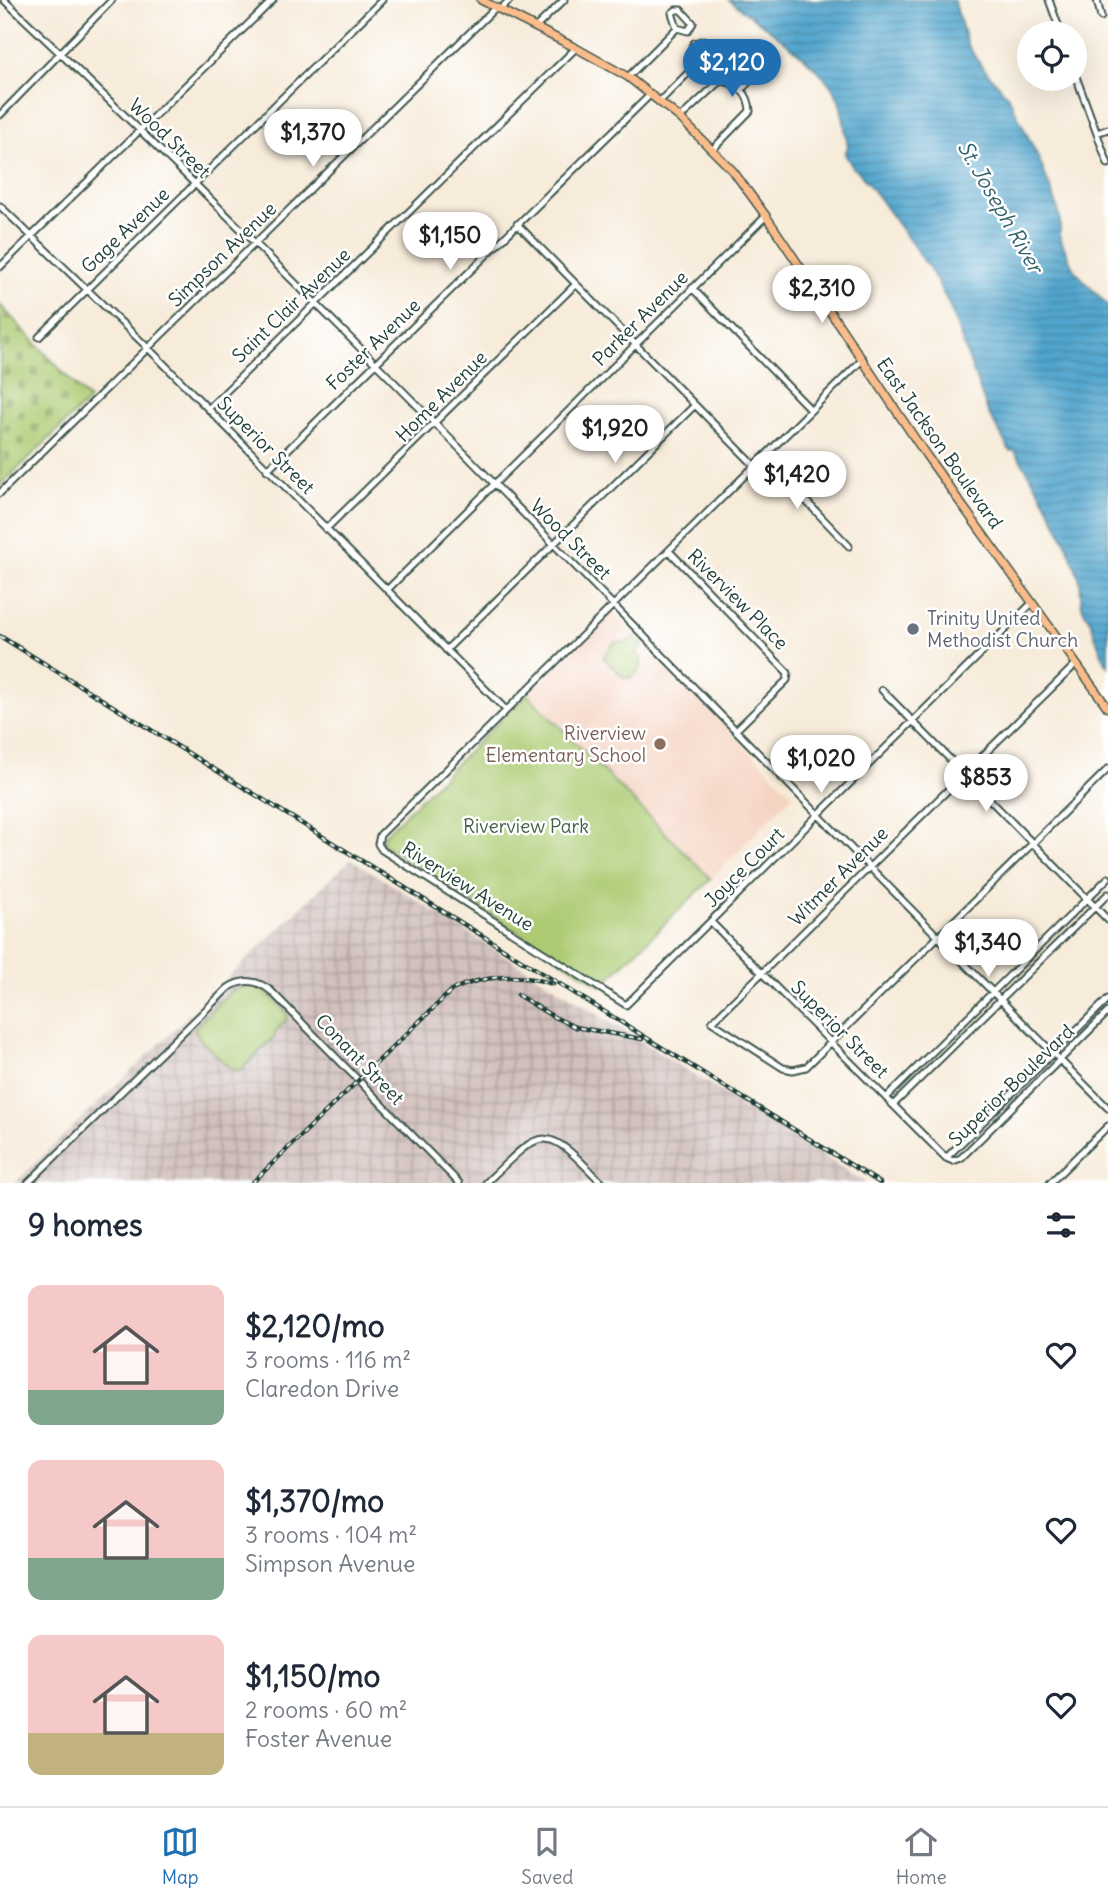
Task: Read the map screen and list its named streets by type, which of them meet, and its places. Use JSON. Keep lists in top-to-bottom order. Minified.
{"streets":{"main road":["East Jackson Boulevard"],"street":["Wood Street","Gage Avenue","Simpson Avenue","Saint Clair Avenue","Parker Avenue","Foster Avenue","Home Avenue","Superior Street","Riverview Place","Joyce Court","Witmer Avenue","Riverview Avenue","Conant Street","Superior Boulevard"]},"crossings":[["Wood Street","Gage Avenue"],["Wood Street","Simpson Avenue"],["Wood Street","Saint Clair Avenue"],["Wood Street","Parker Avenue"],["Wood Street","Foster Avenue"],["Wood Street","Home Avenue"],["Wood Street","Riverview Place"],["Wood Street","Joyce Court"],["Wood Street","Witmer Avenue"],["Wood Street","Riverview Avenue"],["Wood Street","Superior Boulevard"],["Gage Avenue","Superior Street"],["Simpson Avenue","East Jackson Boulevard"],["Simpson Avenue","Superior Street"],["Saint Clair Avenue","East Jackson Boulevard"],["Saint Clair Avenue","Superior Street"],["Parker Avenue","East Jackson Boulevard"],["Parker Avenue","Superior Street"],["Foster Avenue","East Jackson Boulevard"],["Foster Avenue","Superior Street"],["Home Avenue","Superior Street"],["East Jackson Boulevard","Joyce Court"],["East Jackson Boulevard","Witmer Avenue"],["East Jackson Boulevard","Riverview Avenue"],["Superior Street","Joyce Court"],["Superior Street","Witmer Avenue"],["Superior Street","Riverview Avenue"],["Superior Street","Superior Boulevard"],["Riverview Place","Riverview Avenue"],["Joyce Court","Riverview Avenue"]],"water":["St. Joseph River"],"parks":["Riverview Park"],"places":["Trinity United Methodist Church","Riverview Elementary School"],"page":{"price":["$2,120","$1,370","$1,150","$2,310","$1,920","$1,420","$1,020","$853","$1,340"],"heading":"9 homes","list":[{"name":"$2,120/mo","note":"3 rooms · 116 m² · Claredon Drive"},{"name":"$1,370/mo","note":"3 rooms · 104 m² · Simpson Avenue"},{"name":"$1,150/mo","note":"2 rooms · 60 m² · Foster Avenue"}],"tabs":["Map","Saved","Home"]}}
